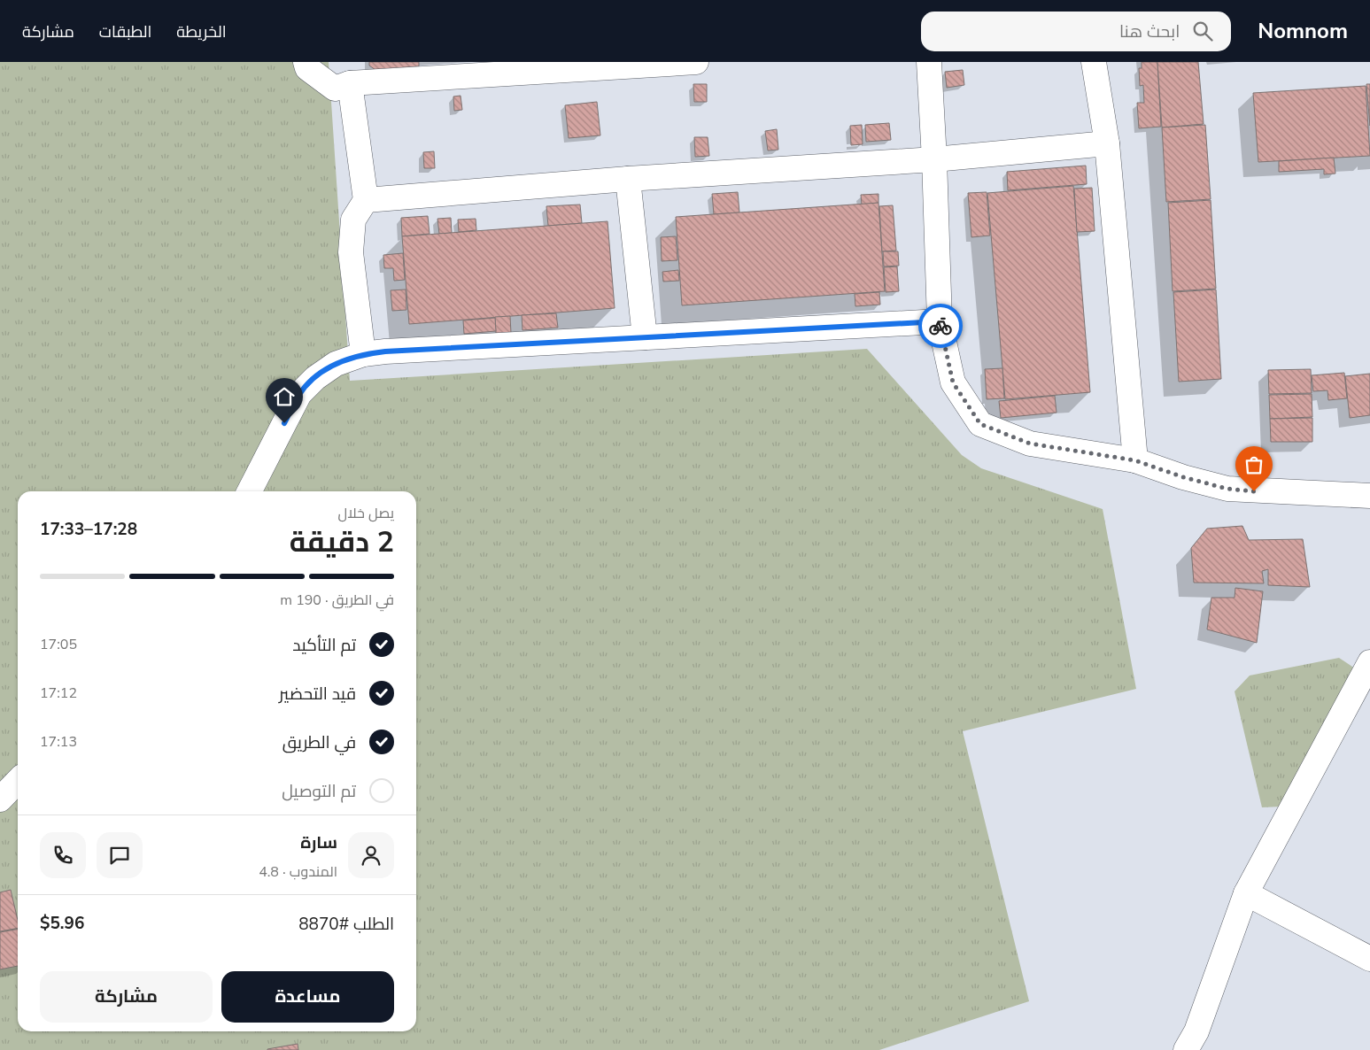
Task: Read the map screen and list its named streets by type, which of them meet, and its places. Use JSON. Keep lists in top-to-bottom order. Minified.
{"page":{"header":"Nomnom","search":"ابحث هنا","nav":["الخريطة","الطبقات","مشاركة"],"heading":["2 دقيقة","يصل خلال","17:28–17:33"],"panel":["سارة","المندوب · 4.8","الطلب #8870","$5.96"],"bar":"في الطريق · 190 m","list":[["تم التأكيد","17:05"],["قيد التحضير","17:12"],["في الطريق","17:13"],"تم التوصيل"],"buttons":["مساعدة","مشاركة"]}}
